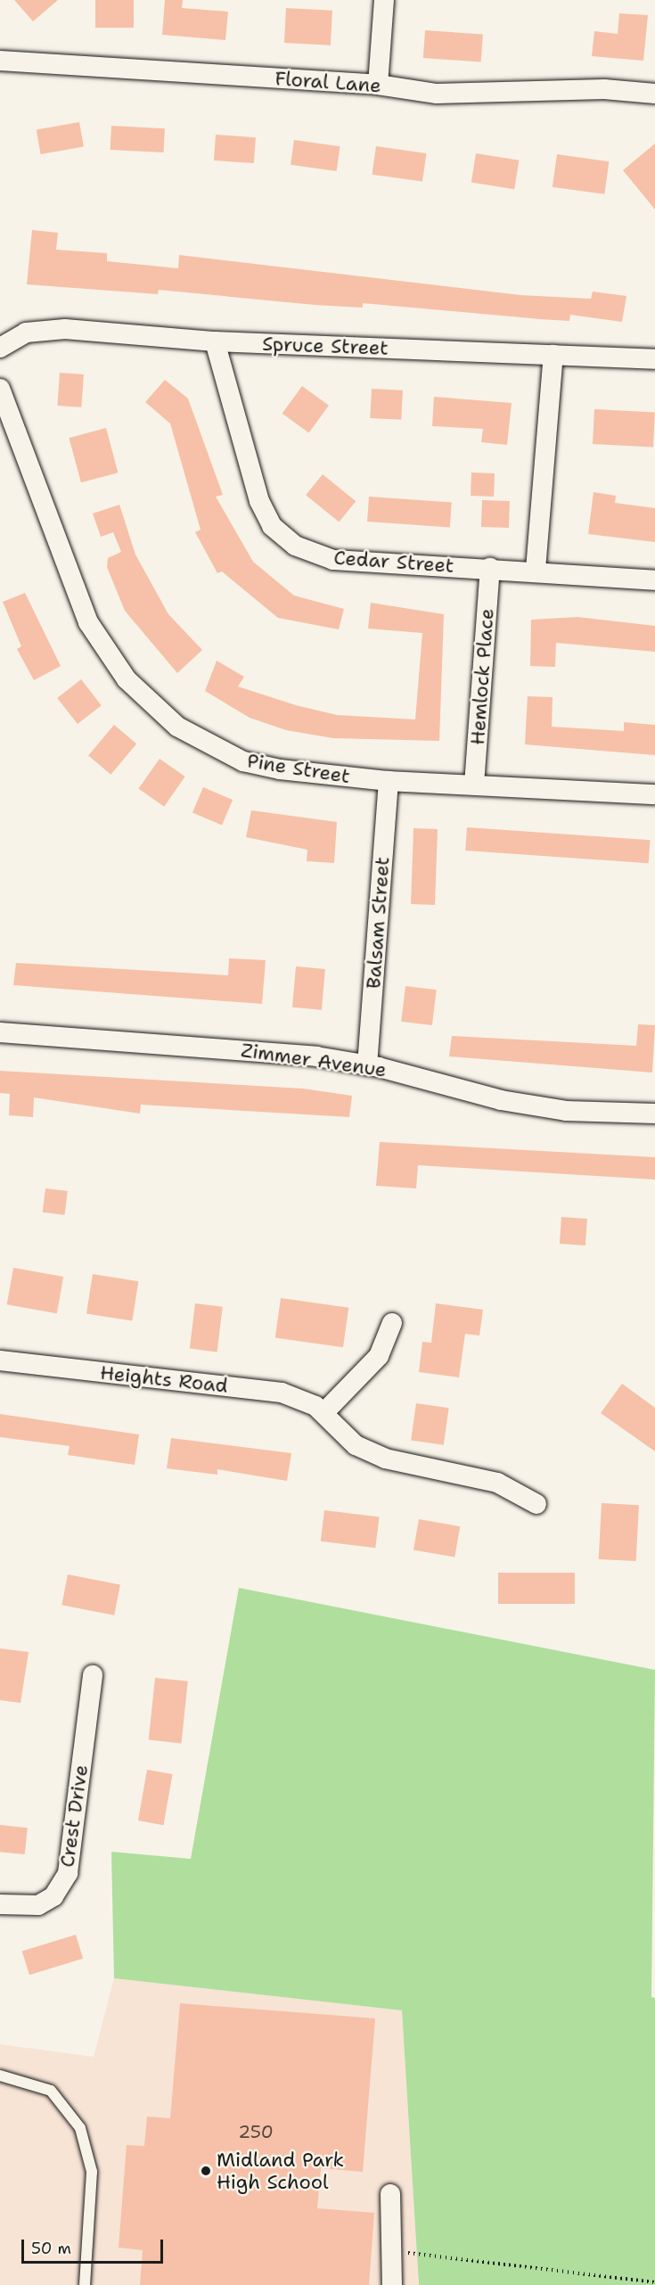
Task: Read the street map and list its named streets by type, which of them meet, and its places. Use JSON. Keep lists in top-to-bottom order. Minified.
{"streets":{"street":["Floral Lane","Spruce Street","Cedar Street","Hemlock Place","Pine Street","Balsam Street","Zimmer Avenue","Heights Road","Crest Drive"]},"crossings":[["Spruce Street","Cedar Street"],["Cedar Street","Hemlock Place"],["Hemlock Place","Pine Street"],["Pine Street","Balsam Street"],["Balsam Street","Zimmer Avenue"]],"places":["Midland Park High School"],"house_numbers":["250"],"scale_bar":"50 m"}
